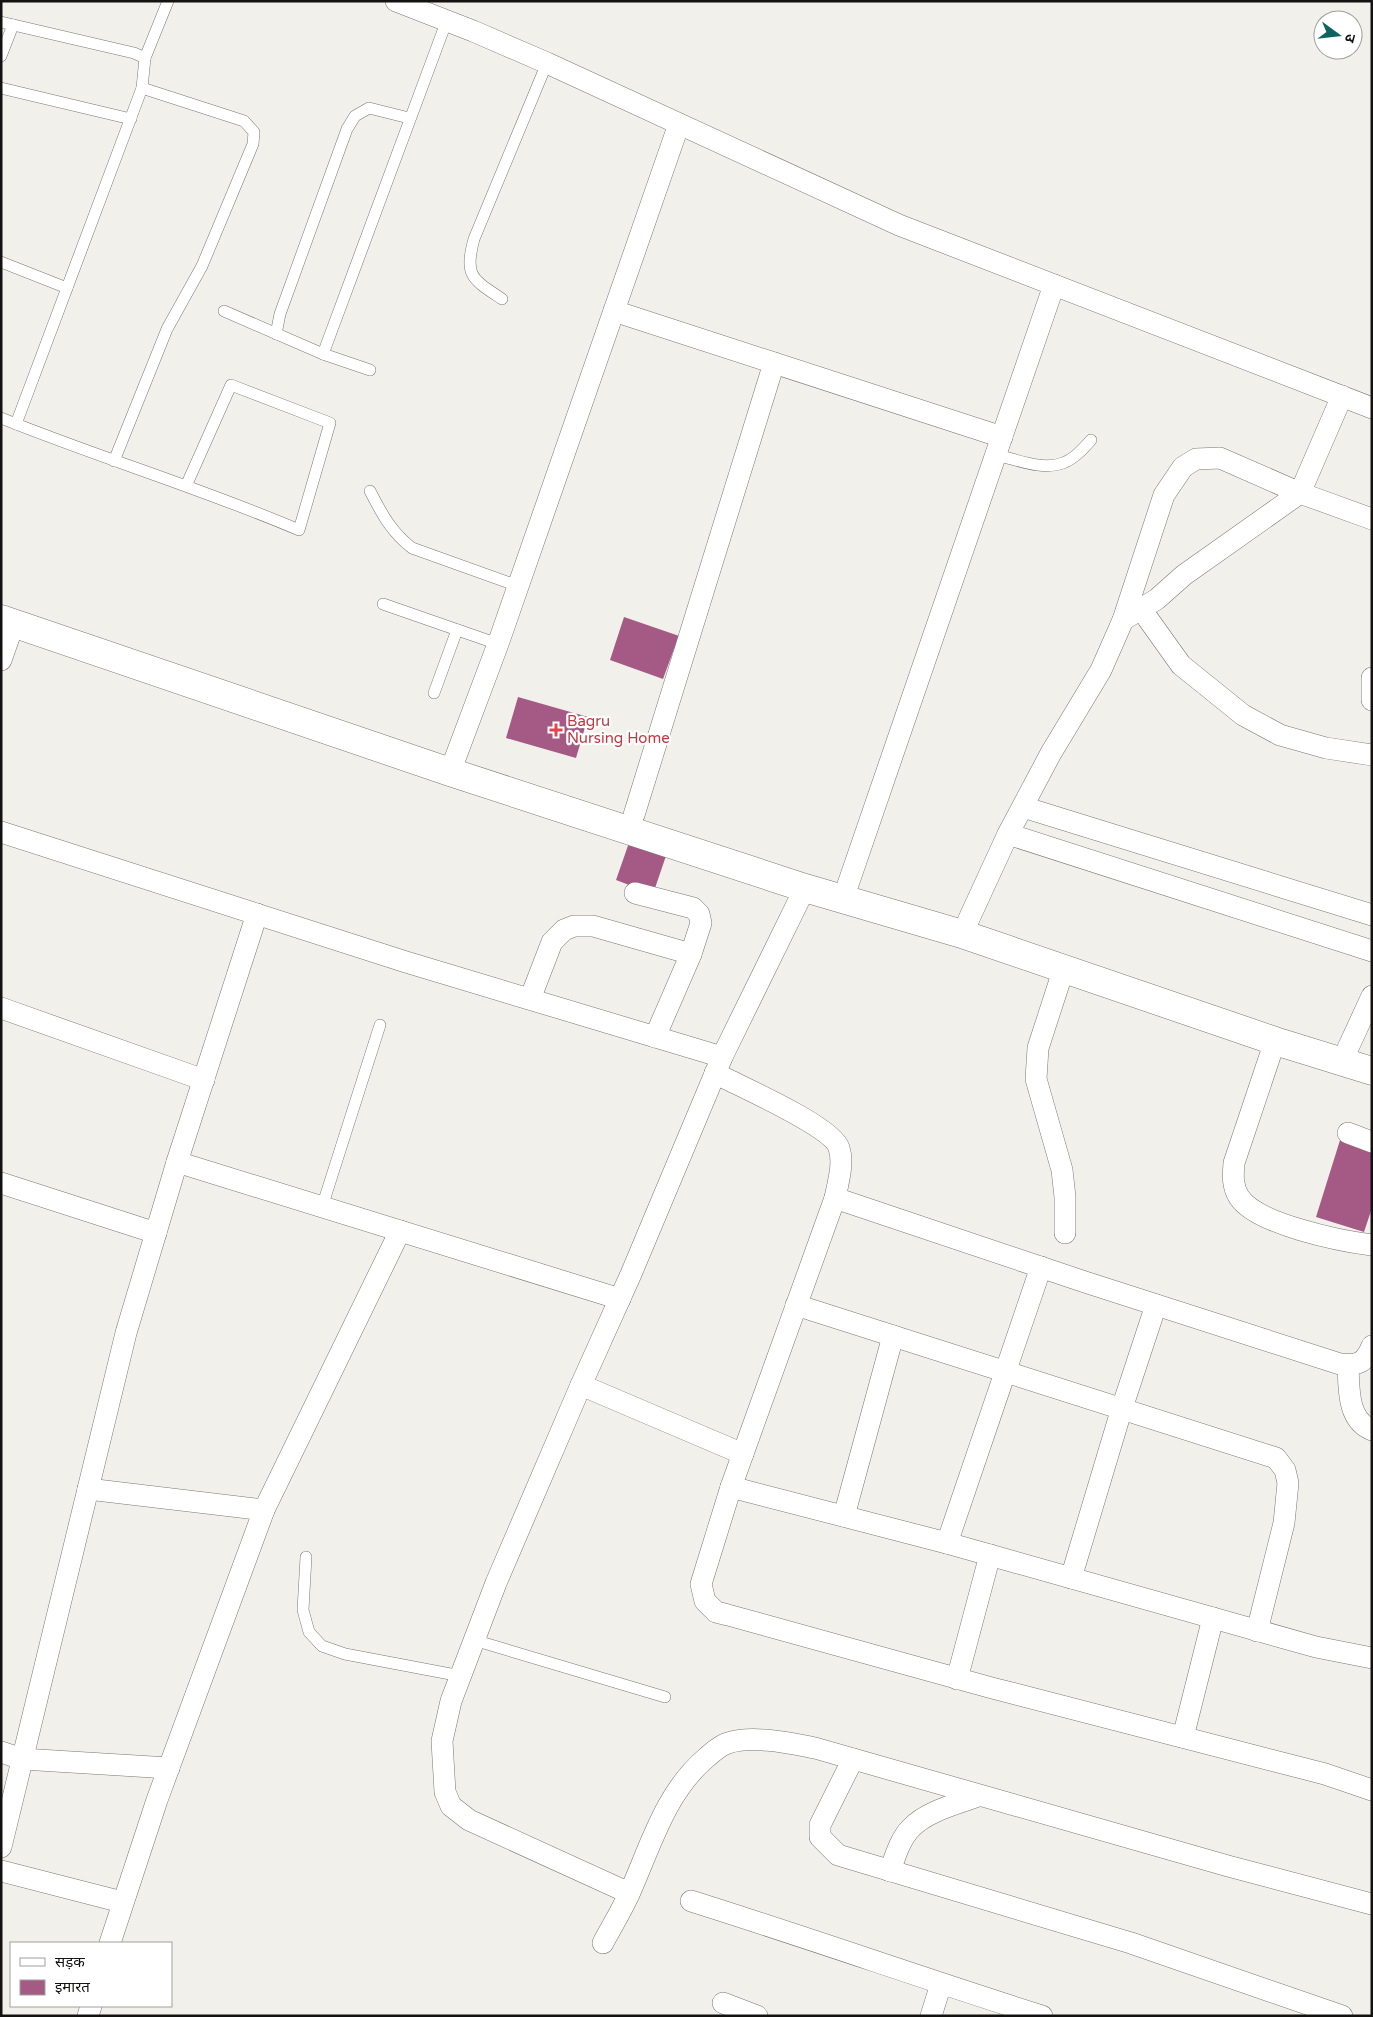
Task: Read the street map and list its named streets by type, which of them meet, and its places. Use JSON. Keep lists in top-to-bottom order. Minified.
{"places":{"health":["Bagru Nursing Home"]},"legend":["सड़क","इमारत"],"north":"right"}
